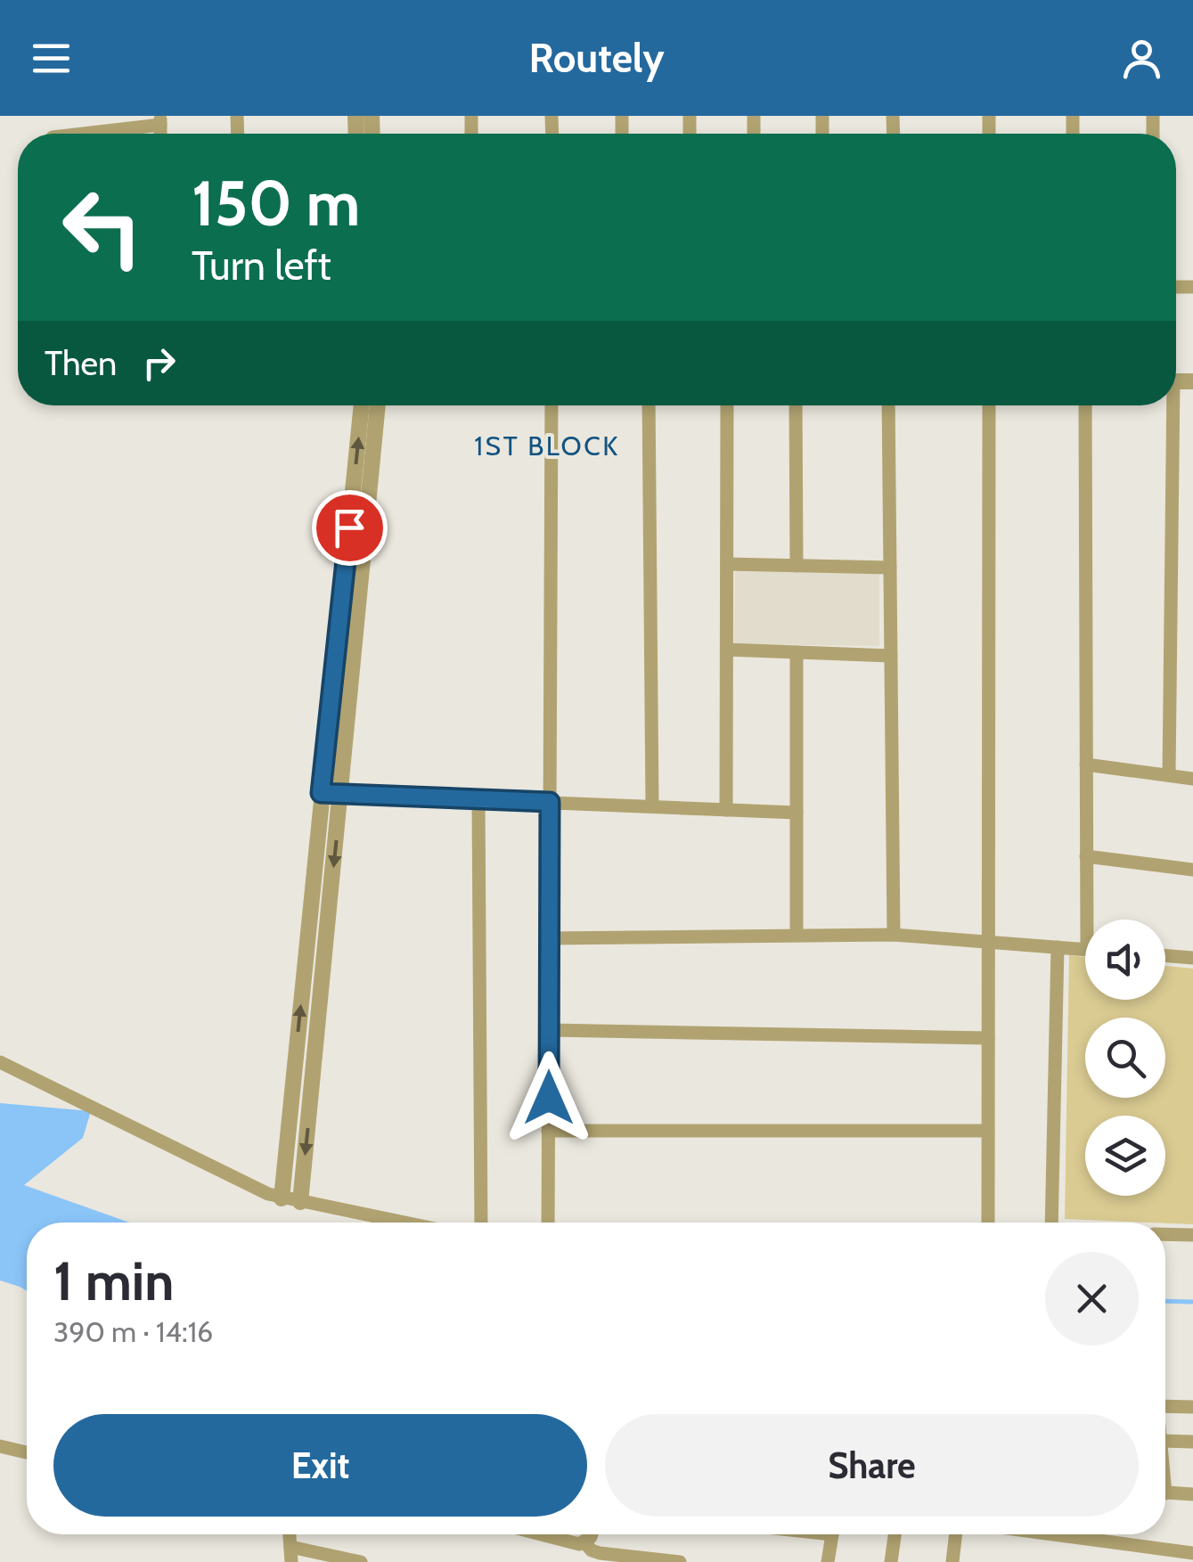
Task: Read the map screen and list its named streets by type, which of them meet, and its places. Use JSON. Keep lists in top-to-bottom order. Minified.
{"districts":["1ST BLOCK"],"page":{"header":"Routely","turn":["150 m","Turn left"],"then":"Then","heading":["1 min","390 m · 14:16"],"buttons":["Exit","Share"]}}
